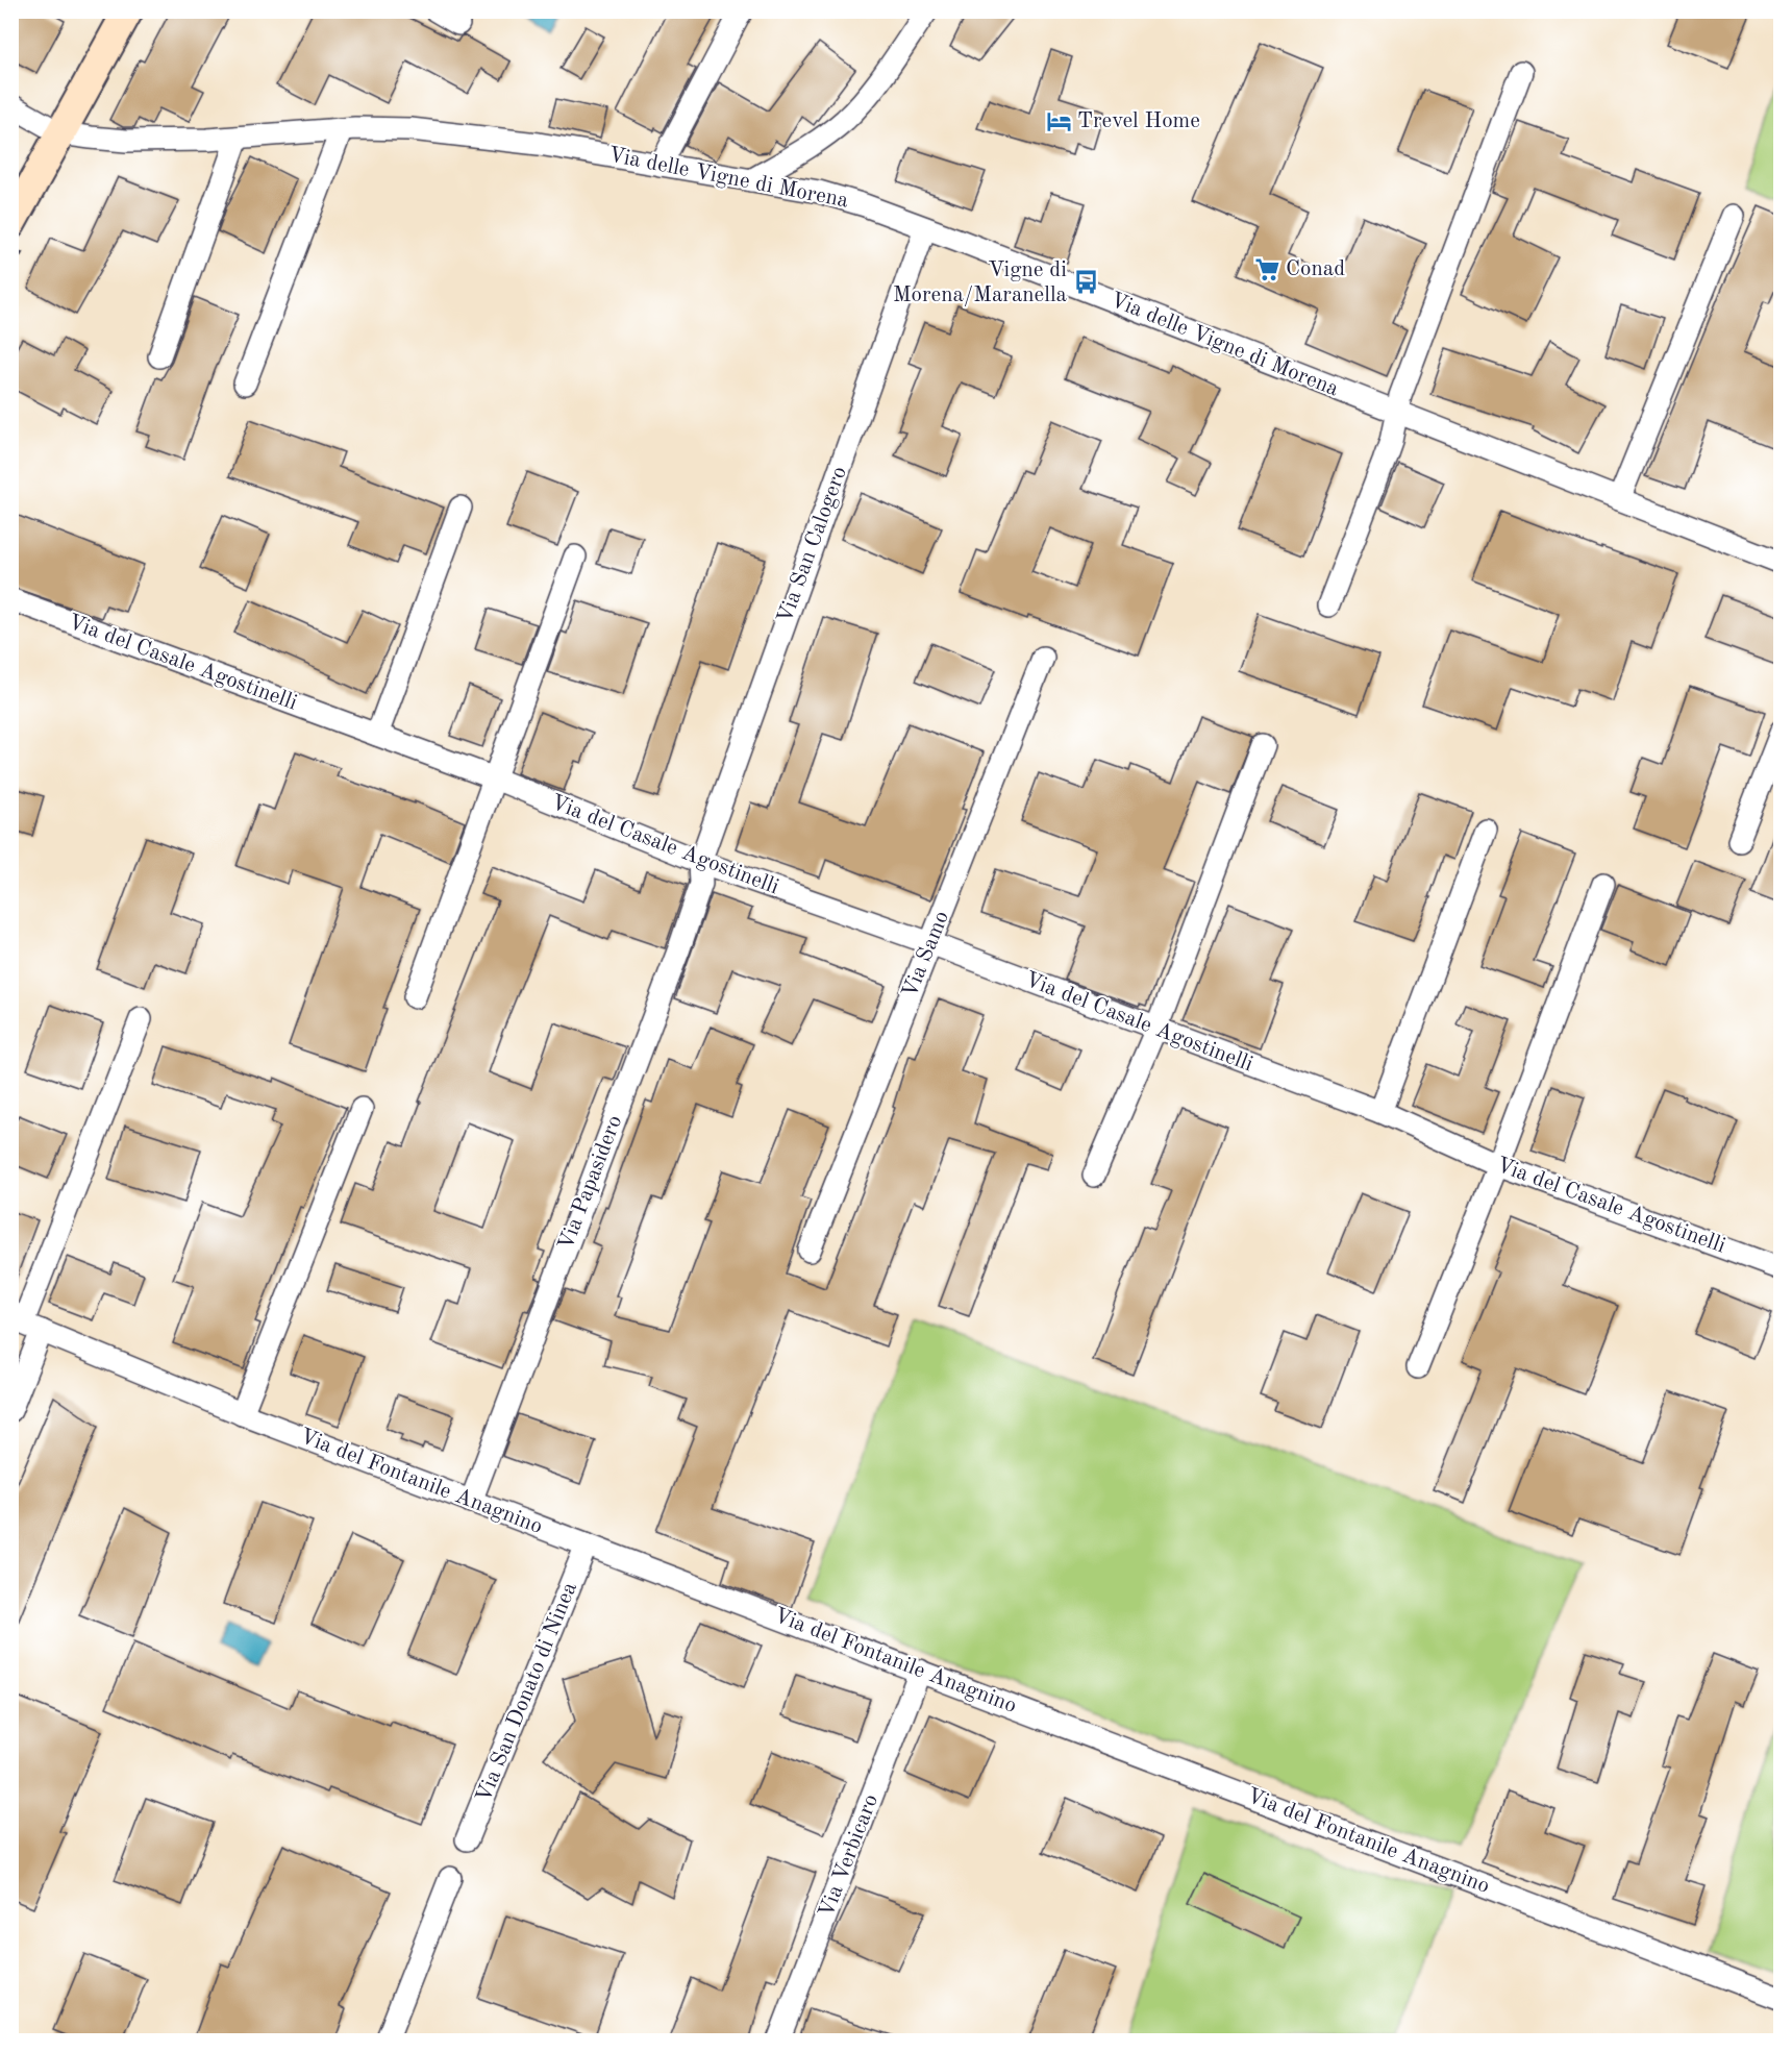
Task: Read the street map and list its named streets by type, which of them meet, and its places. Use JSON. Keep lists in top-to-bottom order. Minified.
{"streets":{"street":["Via delle Vigne di Morena","Via San Calogero","Via del Casale Agostinelli","Via Samo","Via Papasidero","Via del Fontanile Anagnino","Via San Donato di Ninea","Via Verbicaro"]},"crossings":[["Via delle Vigne di Morena","Via San Calogero"],["Via San Calogero","Via del Casale Agostinelli"],["Via San Calogero","Via Papasidero"],["Via del Casale Agostinelli","Via Samo"],["Via del Casale Agostinelli","Via Papasidero"],["Via Papasidero","Via del Fontanile Anagnino"],["Via del Fontanile Anagnino","Via San Donato di Ninea"],["Via del Fontanile Anagnino","Via Verbicaro"]],"places":{"hotel":["Trevel Home"],"supermarket":["Conad"],"bus stop":["Vigne di Morena/Maranella"]}}
